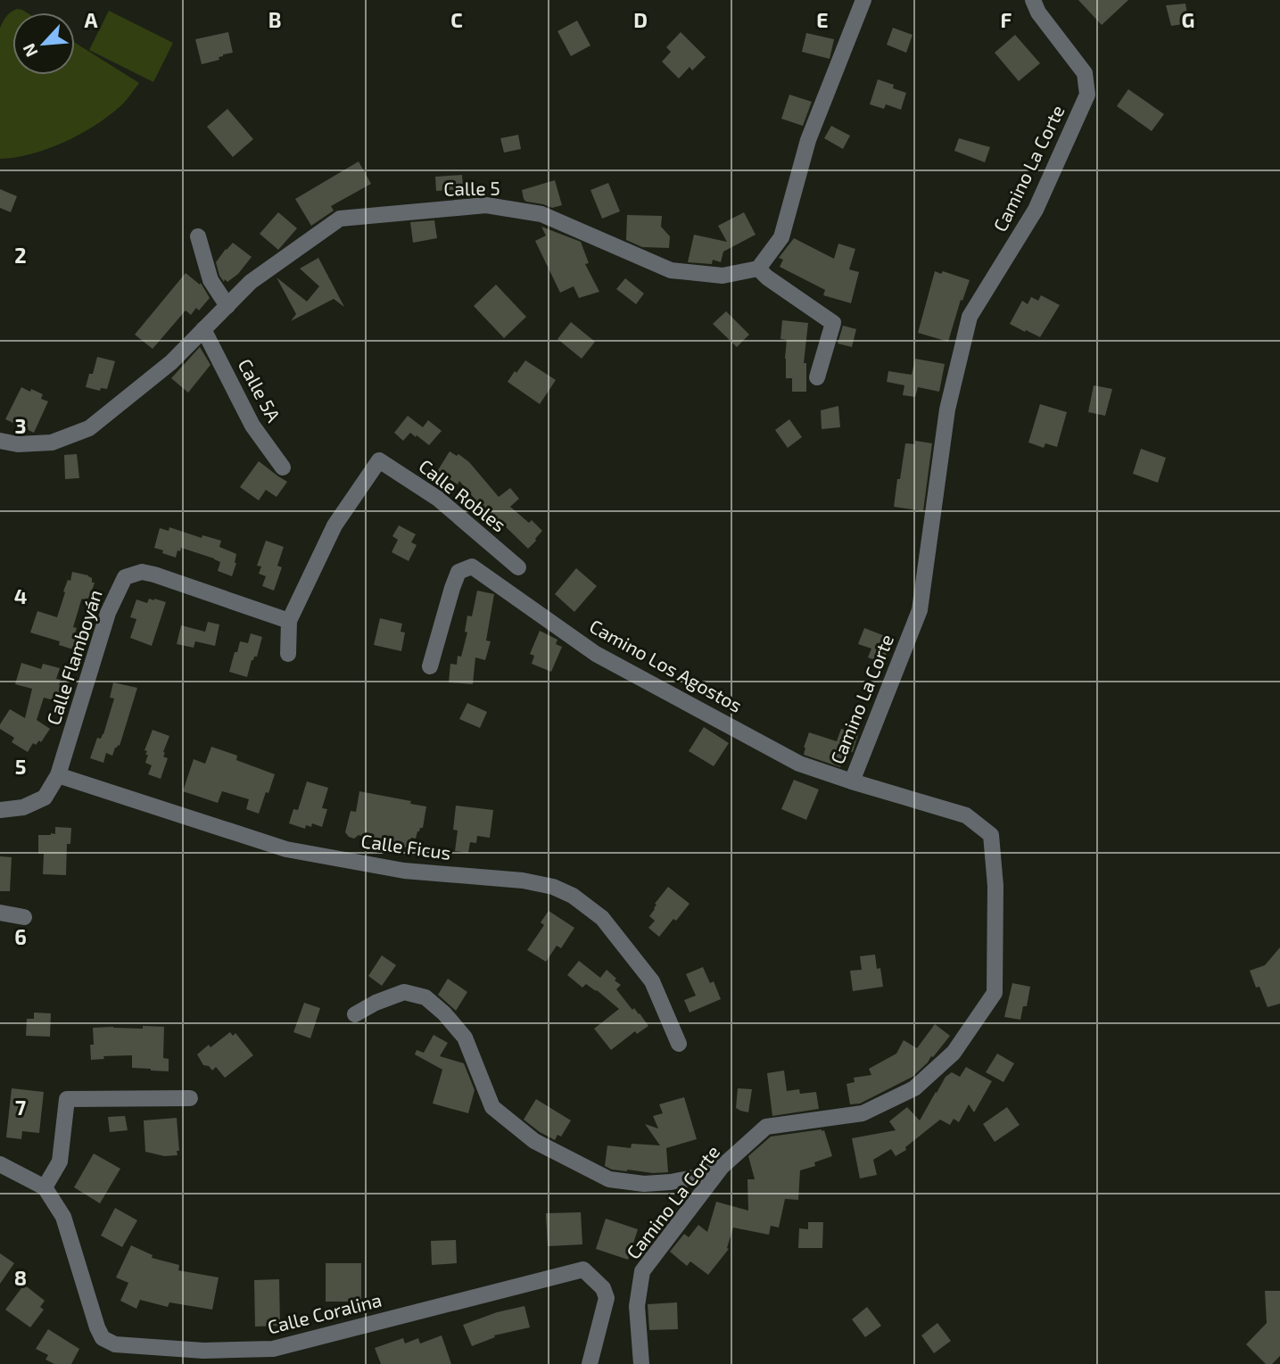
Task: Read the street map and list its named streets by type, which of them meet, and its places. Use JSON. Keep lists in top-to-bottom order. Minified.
{"streets":{"street":["Camino La Corte","Calle 5","Calle 5A","Calle Robles","Calle Flamboyán","Camino Los Agostos","Calle Ficus","Calle Coralina"]},"crossings":[["Camino La Corte","Camino Los Agostos"],["Calle 5","Calle 5A"],["Calle Robles","Calle Flamboyán"],["Calle Flamboyán","Calle Ficus"]],"north":"bottom left","grid":{"columns":["A","B","C","D","E","F","G"],"rows":["2","3","4","5","6","7","8"]}}
